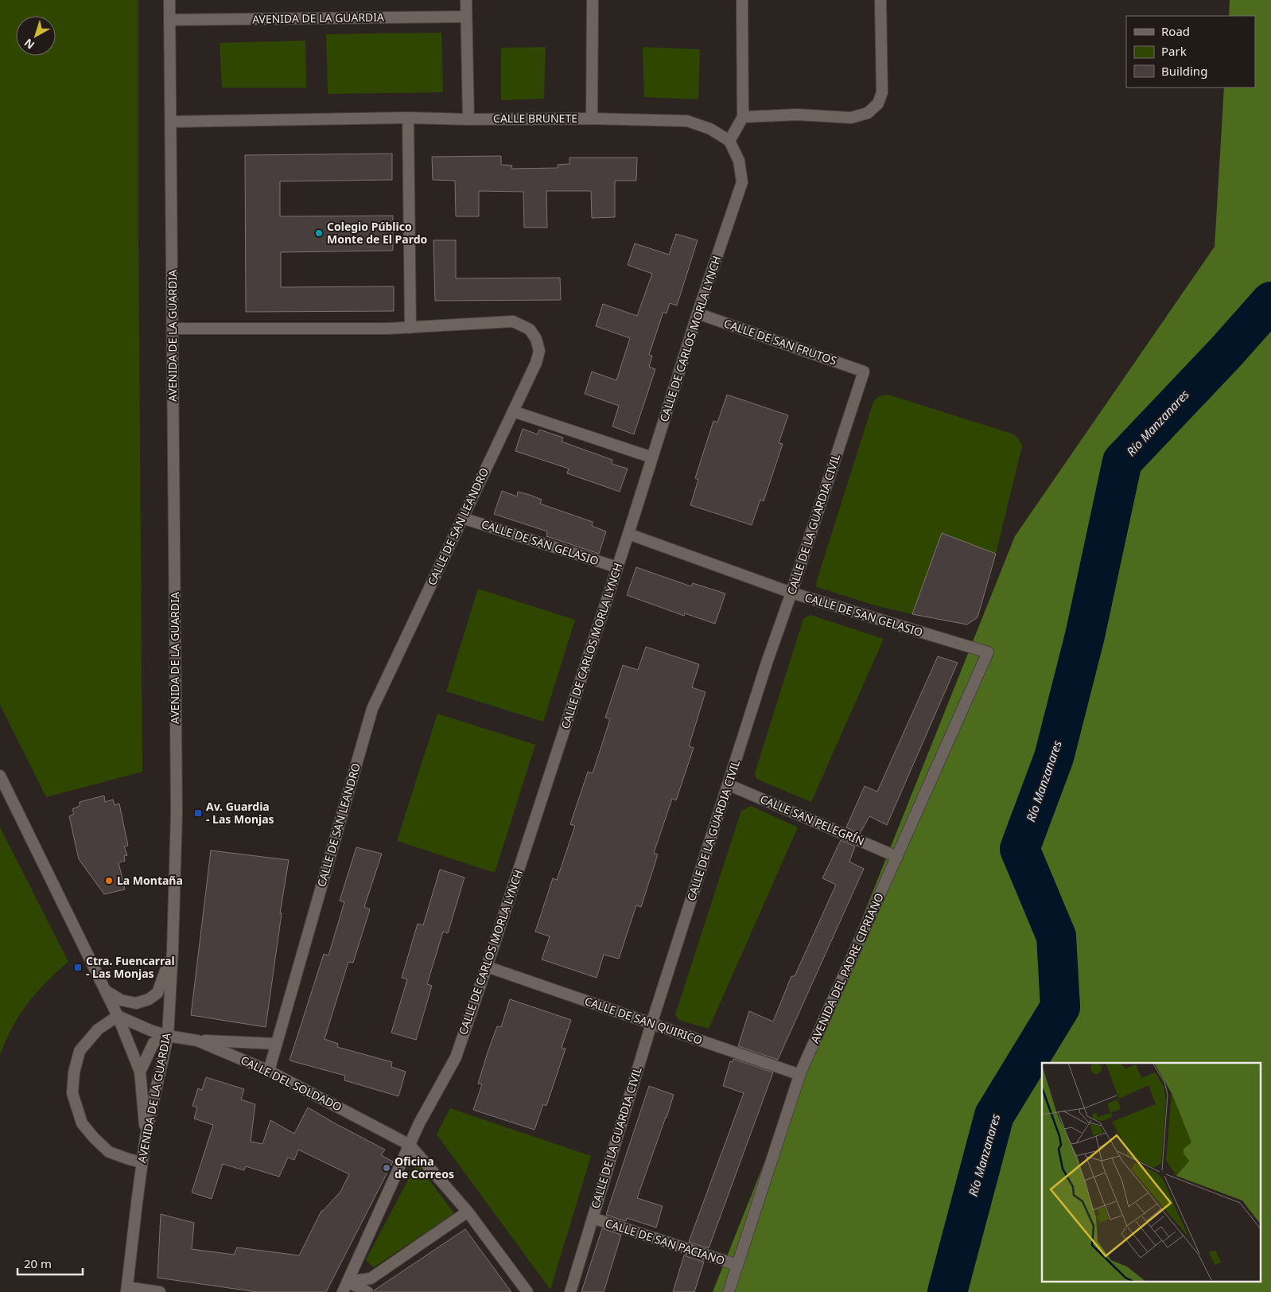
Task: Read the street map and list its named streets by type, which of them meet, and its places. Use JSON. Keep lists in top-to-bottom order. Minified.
{"streets":{"street":["AVENIDA DE LA GUARDIA","CALLE BRUNETE","CALLE DE CARLOS MORLA LYNCH","CALLE DE SAN FRUTOS","CALLE DE LA GUARDIA CIVIL","CALLE DE SAN LEANDRO","CALLE DE SAN GELASIO","CALLE SAN PELEGRÍN","AVENIDA DEL PADRE CIPRIANO","CALLE DE SAN QUIRICO","CALLE DEL SOLDADO","CALLE DE SAN PACIANO"]},"crossings":[["AVENIDA DE LA GUARDIA","CALLE BRUNETE"],["AVENIDA DE LA GUARDIA","CALLE DE SAN LEANDRO"],["AVENIDA DE LA GUARDIA","CALLE DEL SOLDADO"],["CALLE BRUNETE","CALLE DE CARLOS MORLA LYNCH"],["CALLE DE CARLOS MORLA LYNCH","CALLE DE SAN FRUTOS"],["CALLE DE CARLOS MORLA LYNCH","CALLE DE SAN GELASIO"],["CALLE DE CARLOS MORLA LYNCH","CALLE DE SAN QUIRICO"],["CALLE DE CARLOS MORLA LYNCH","CALLE DEL SOLDADO"],["CALLE DE SAN FRUTOS","CALLE DE LA GUARDIA CIVIL"],["CALLE DE LA GUARDIA CIVIL","CALLE DE SAN GELASIO"],["CALLE DE LA GUARDIA CIVIL","CALLE SAN PELEGRÍN"],["CALLE DE LA GUARDIA CIVIL","CALLE DE SAN QUIRICO"],["CALLE DE LA GUARDIA CIVIL","CALLE DE SAN PACIANO"],["CALLE DE SAN LEANDRO","CALLE DE SAN GELASIO"],["CALLE DE SAN LEANDRO","CALLE DEL SOLDADO"],["CALLE DE SAN GELASIO","AVENIDA DEL PADRE CIPRIANO"],["CALLE SAN PELEGRÍN","AVENIDA DEL PADRE CIPRIANO"],["AVENIDA DEL PADRE CIPRIANO","CALLE DE SAN QUIRICO"],["AVENIDA DEL PADRE CIPRIANO","CALLE DE SAN PACIANO"]],"water":["Río Manzanares"],"places":{"other":["Colegio Público Monte de El Pardo","La Montaña","Oficina de Correos"],"transit":["Av. Guardia - Las Monjas","Ctra. Fuencarral - Las Monjas"]},"legend":["Road","Park","Building"],"scale_bar":"20 m","north":"bottom left"}
